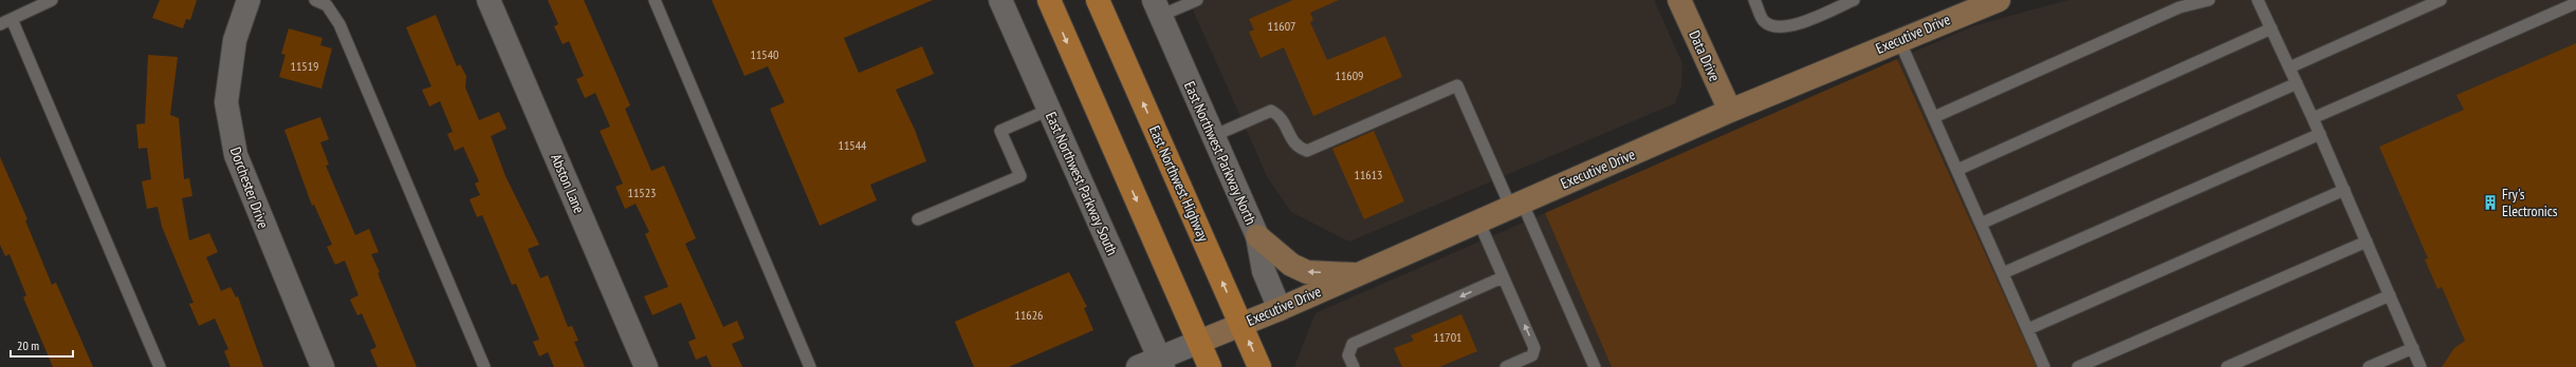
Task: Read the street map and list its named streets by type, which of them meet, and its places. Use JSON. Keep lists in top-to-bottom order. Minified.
{"streets":{"main road":["East Northwest Highway"],"street":["Executive Drive","Data Drive","East Northwest Parkway North","Abston Lane","East Northwest Parkway South","Dorchester Drive"]},"crossings":[["Executive Drive","Data Drive"],["Executive Drive","East Northwest Parkway North"],["Executive Drive","East Northwest Highway"]],"places":{"building":["Fry's Electronics"]},"house_numbers":["11607","11540","11519","11609","11544","11613","11523","11626","11701"],"scale_bar":"20 m"}
